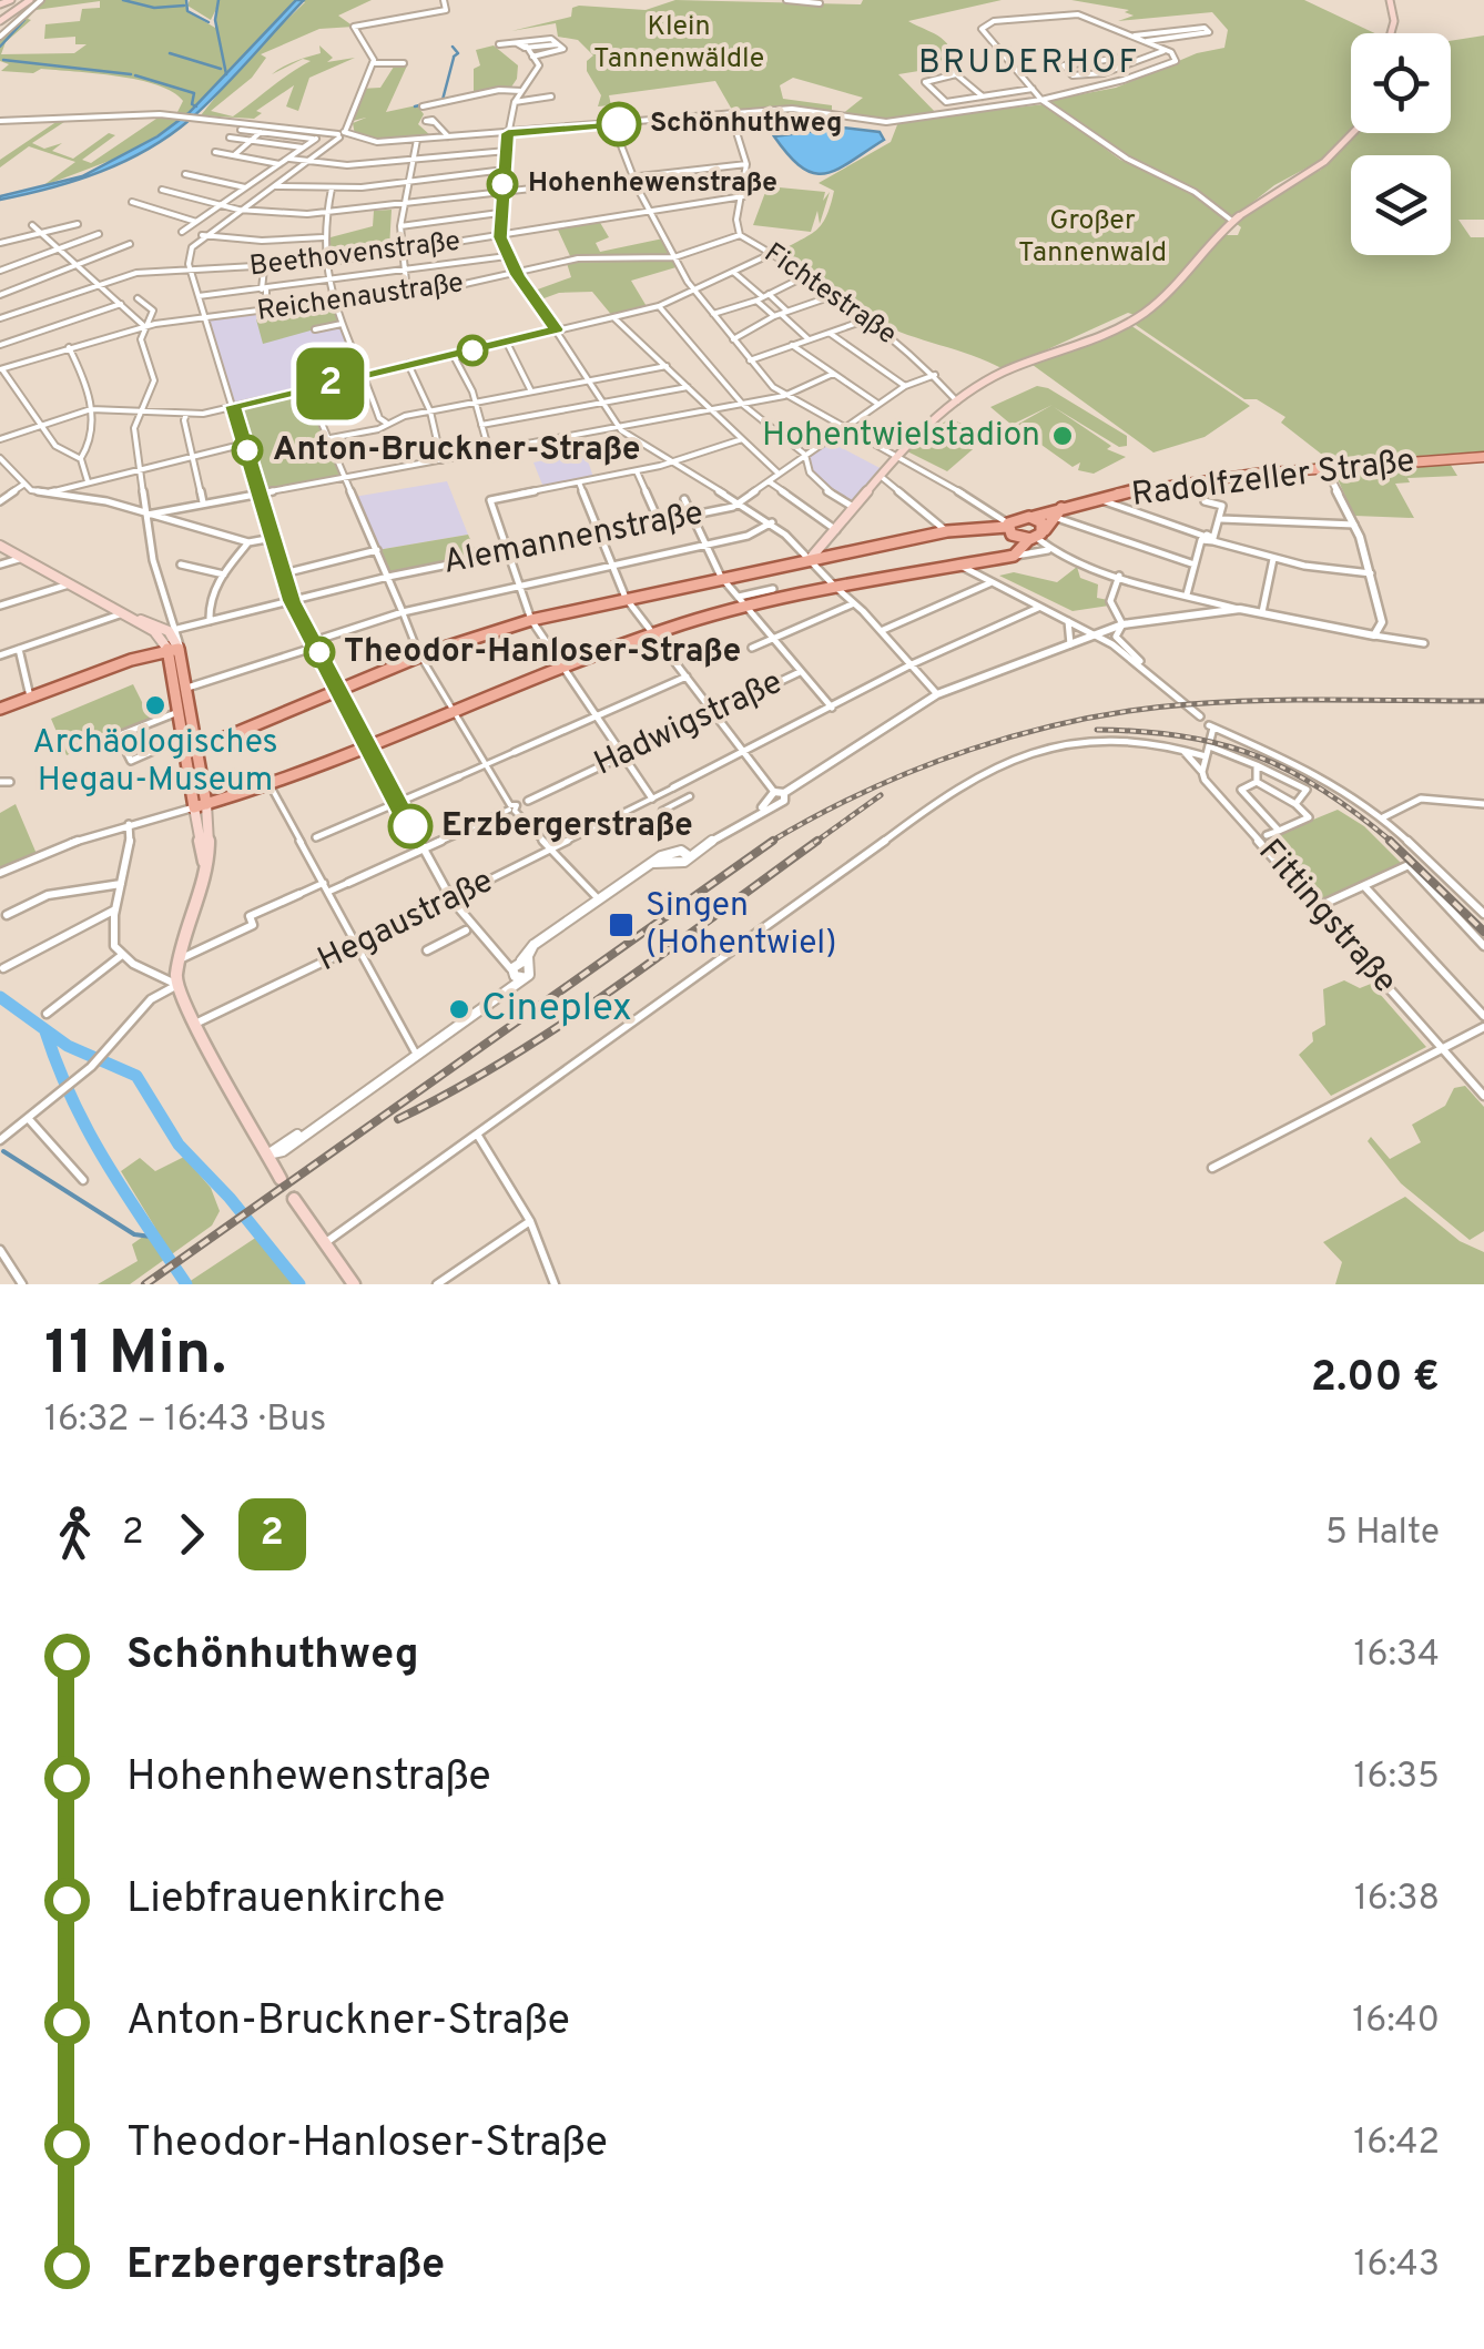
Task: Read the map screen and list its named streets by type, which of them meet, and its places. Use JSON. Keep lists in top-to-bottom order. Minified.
{"streets":{"main road":["Radolfzeller Straße"],"street":["Beethovenstraße","Fichtestraße","Reichenaustraße","Alemannenstraße","Hadwigstraße","Fittingstraße","Hegaustraße"]},"crossings":[["Beethovenstraße","Fichtestraße"],["Fichtestraße","Reichenaustraße"],["Fichtestraße","Alemannenstraße"]],"districts":["BRUDERHOF"],"parks":["Klein Tannenwäldle","Großer Tannenwald"],"places":{"other":["Schönhuthweg","Hohenhewenstraße","Hohentwielstadion","Anton-Bruckner-Straße","Theodor-Hanloser-Straße","Archäologisches Hegau-Museum","Erzbergerstraße","Cineplex"],"transit":["Singen (Hohentwiel)"]},"lines":["bus line 2"],"page":{"on_map":"2","heading":["11 Min.","16:32 – 16:43 · Bus","2.00 €"],"legs":["2","2","5 Halte"],"list":[{"name":"Schönhuthweg","value":"16:34"},{"name":"Hohenhewenstraße","value":"16:35"},{"name":"Liebfrauenkirche","value":"16:38"},{"name":"Anton-Bruckner-Straße","value":"16:40"},{"name":"Theodor-Hanloser-Straße","value":"16:42"},{"name":"Erzbergerstraße","value":"16:43"}]}}
